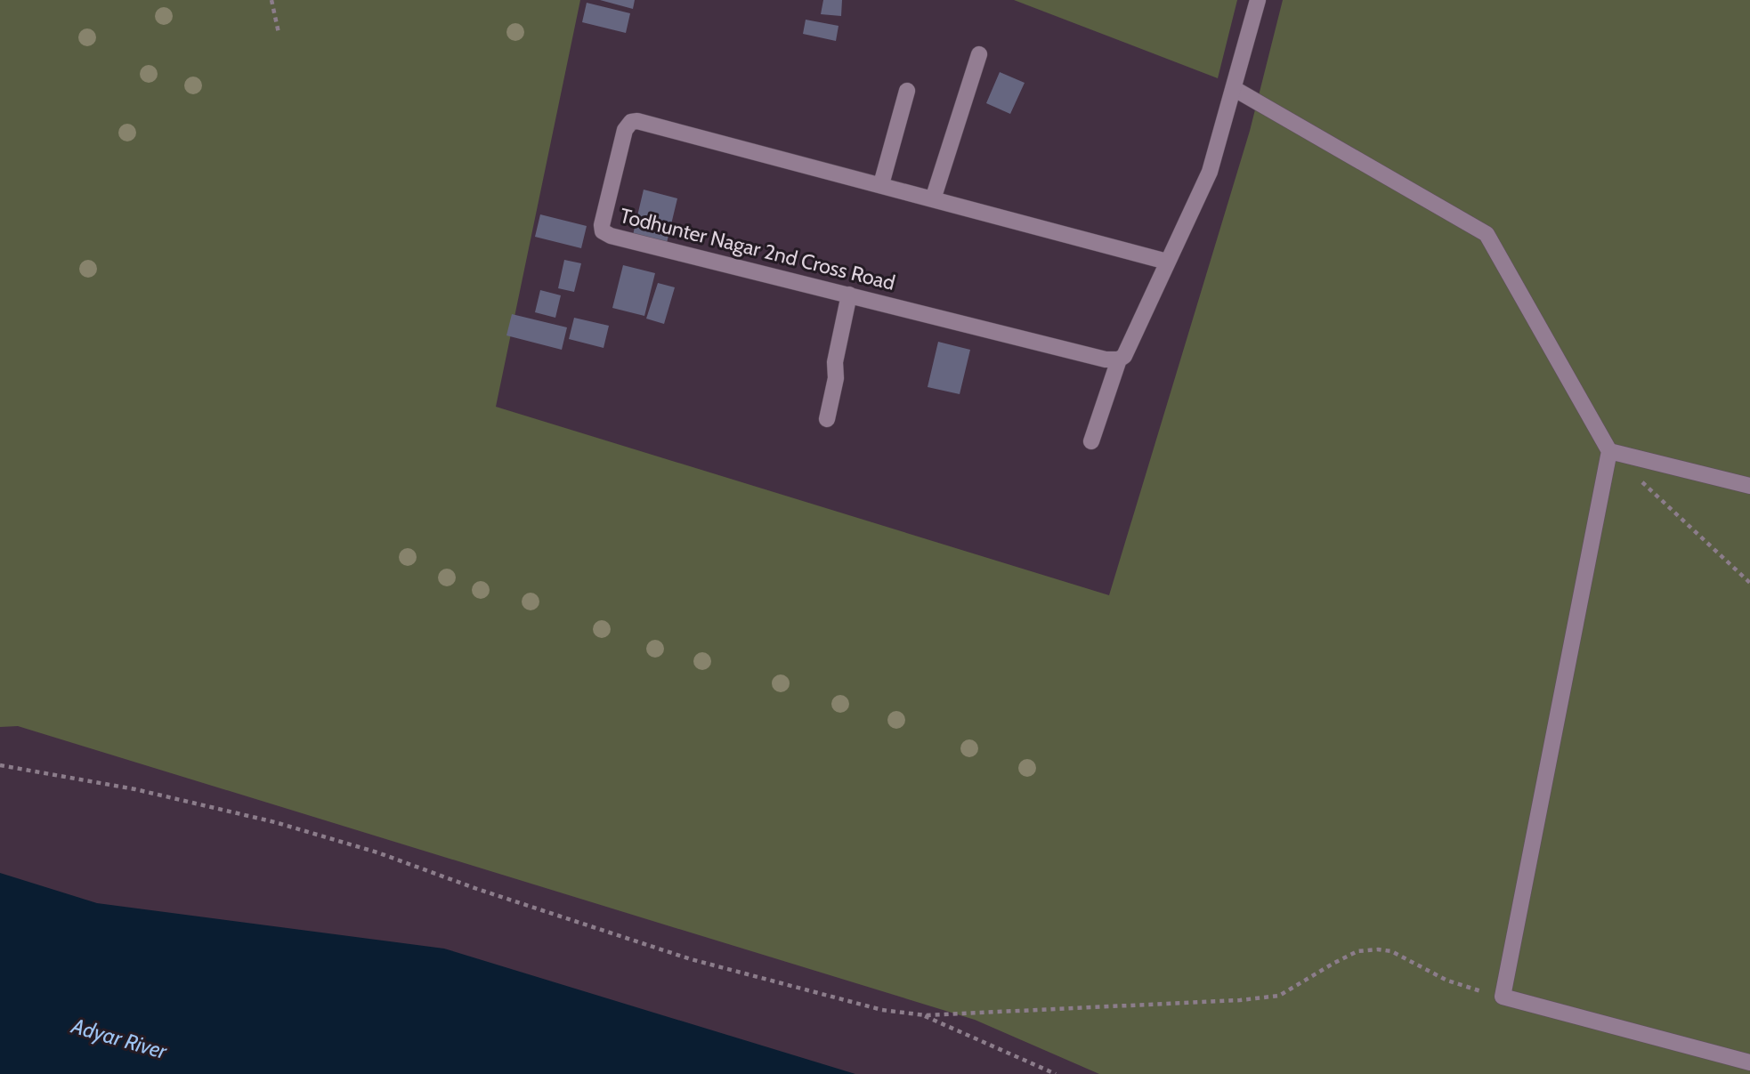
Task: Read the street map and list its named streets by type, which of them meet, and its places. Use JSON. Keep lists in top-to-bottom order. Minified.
{"streets":{"street":["Todhunter Nagar 2nd Cross Road"]},"water":["Adyar River"]}
